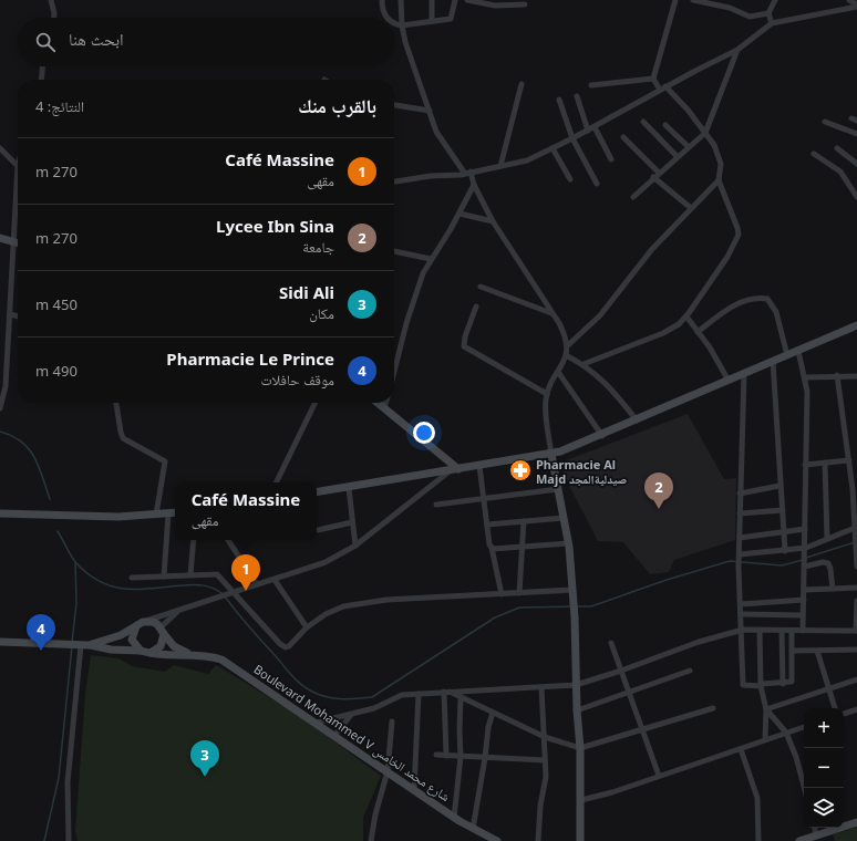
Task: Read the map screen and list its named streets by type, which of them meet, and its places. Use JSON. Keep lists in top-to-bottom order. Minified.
{"streets":{"street":["Boulevard Mohammed V شارع محمد الخامس"]},"places":{"pharmacy":["Pharmacie Al Majd صيدليةالمجد"]},"page":{"search":"ابحث هنا","heading":["بالقرب منك","النتائج: 4"],"list":[{"mark":"1","name":"Café Massine","note":"مقهى","value":"270 m"},{"mark":"2","name":"Lycee Ibn Sina","note":"جامعة","value":"270 m"},{"mark":"3","name":"Sidi Ali","note":"مكان","value":"450 m"},{"mark":"4","name":"Pharmacie Le Prince","note":"موقف حافلات","value":"490 m"}],"pins":["2","1","4","3"],"popup":["Café Massine","مقهى"],"map_buttons":["+","−"]}}
